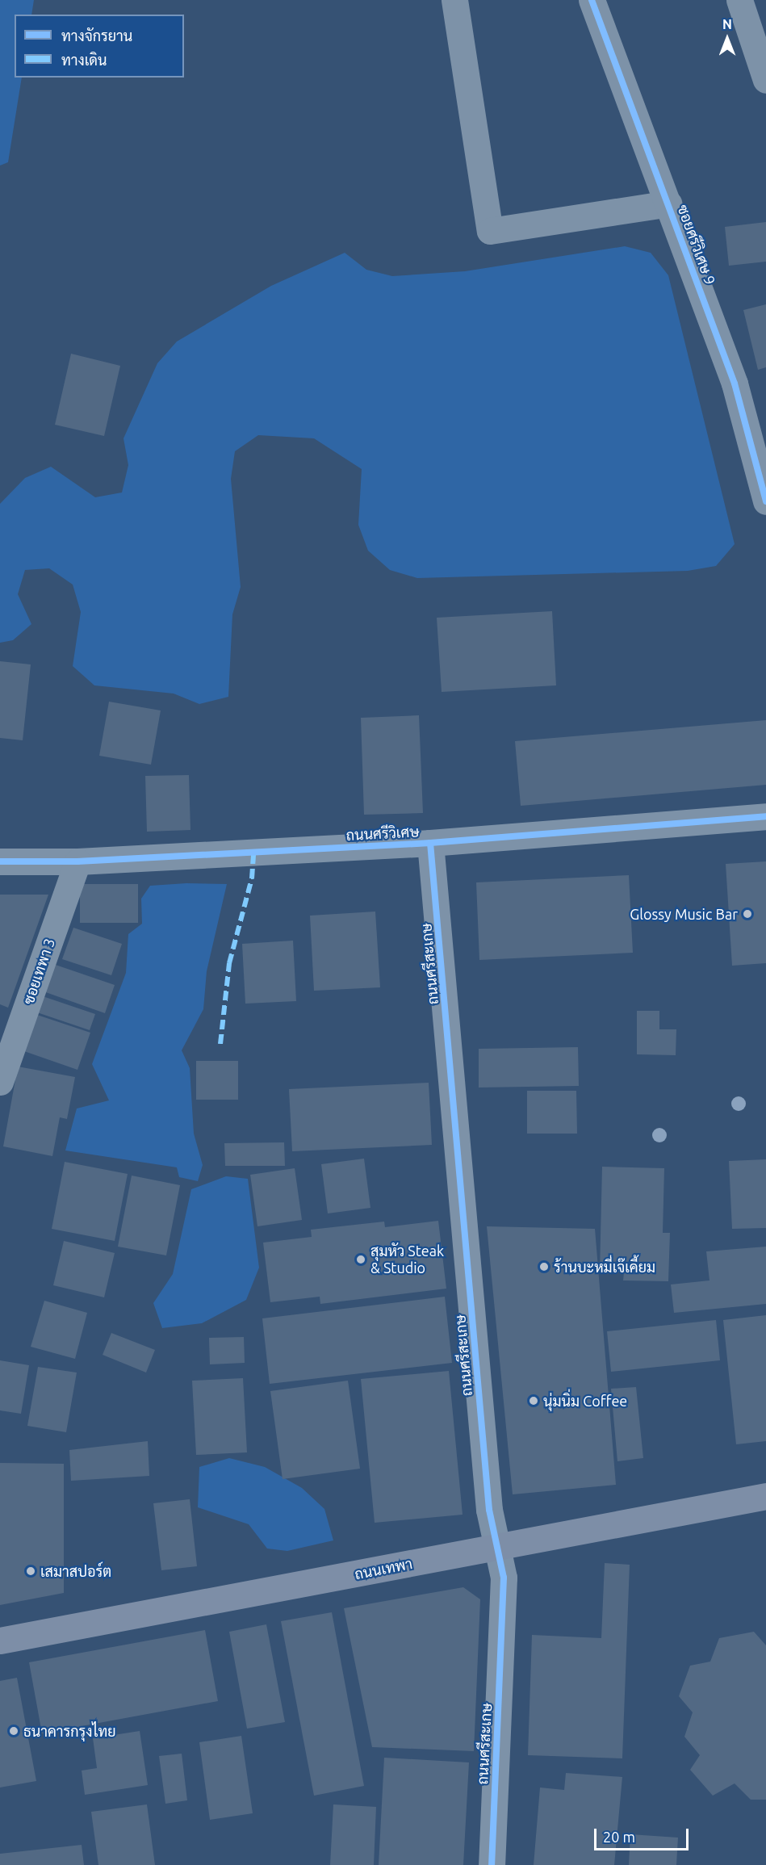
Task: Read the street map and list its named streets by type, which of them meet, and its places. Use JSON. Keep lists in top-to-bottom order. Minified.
{"streets":{"main road":["ถนนเทพา"],"street":["ซอยศรีวิเศษ 9","ถนนศรีวิเศษ","ถนนศรีสะเกษ","ซอยเทพา 3"]},"crossings":[["ถนนศรีวิเศษ","ถนนศรีสะเกษ"],["ถนนศรีวิเศษ","ซอยเทพา 3"],["ถนนศรีสะเกษ","ถนนเทพา"]],"places":["Glossy Music Bar","สุมหัว Steak & Studio","ร้านบะหมี่เจ๊เคี้ยม","นุ่มนิ่ม Coffee","เสมาสปอร์ต","ธนาคารกรุงไทย"],"legend":["ทางจักรยาน","ทางเดิน"],"scale_bar":"20 m","north":"top"}
